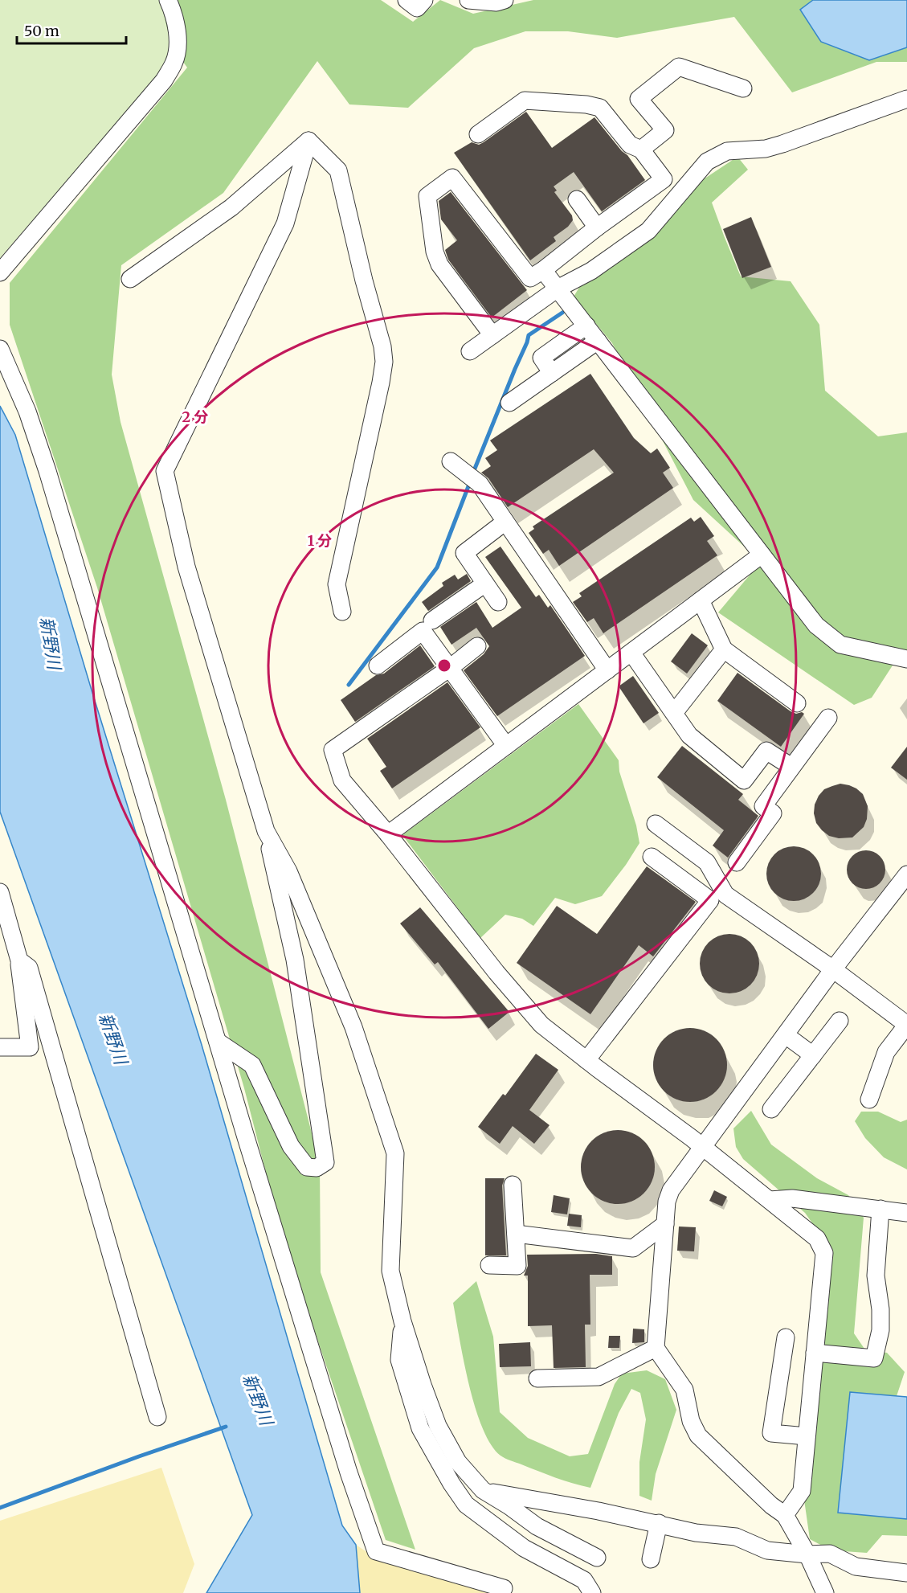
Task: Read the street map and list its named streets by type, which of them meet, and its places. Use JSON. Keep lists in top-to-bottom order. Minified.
{"water":["新野川"],"scale_bar":"50 m","rings":["2 分","1 分"]}
